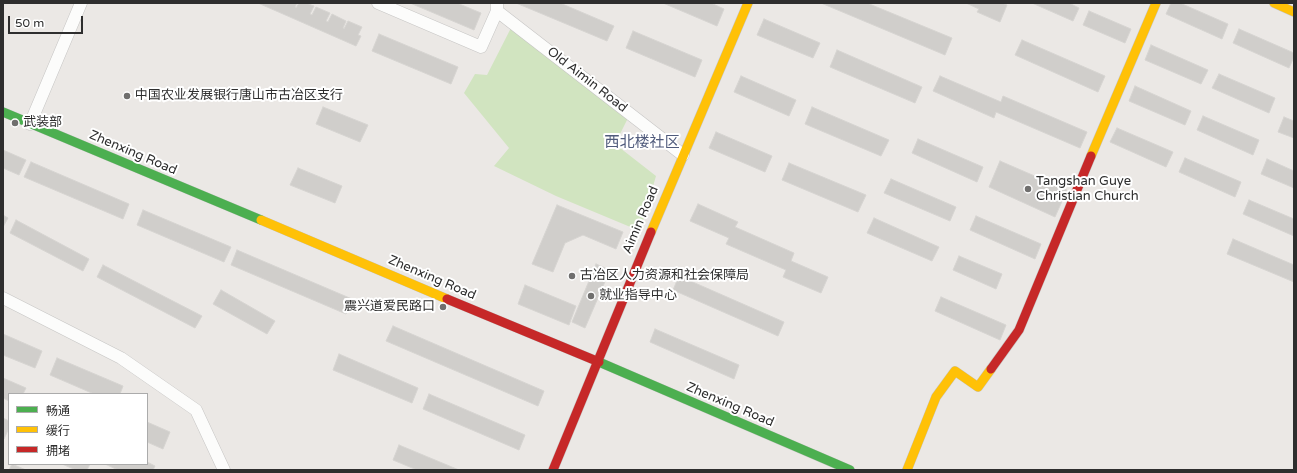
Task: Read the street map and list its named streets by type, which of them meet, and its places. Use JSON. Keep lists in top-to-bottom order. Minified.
{"streets":{"street":["Old Aimin Road","Zhenxing Road","Aimin Road"]},"crossings":[["Old Aimin Road","Aimin Road"],["Zhenxing Road","Aimin Road"]],"districts":["西北楼社区"],"places":["中国农业发展银行唐山市古冶区支行","武装部","Tangshan Guye Christian Church","古冶区人力资源和社会保障局","就业指导中心","震兴道爱民路口"],"legend":["畅通","缓行","拥堵"],"scale_bar":"50 m"}
